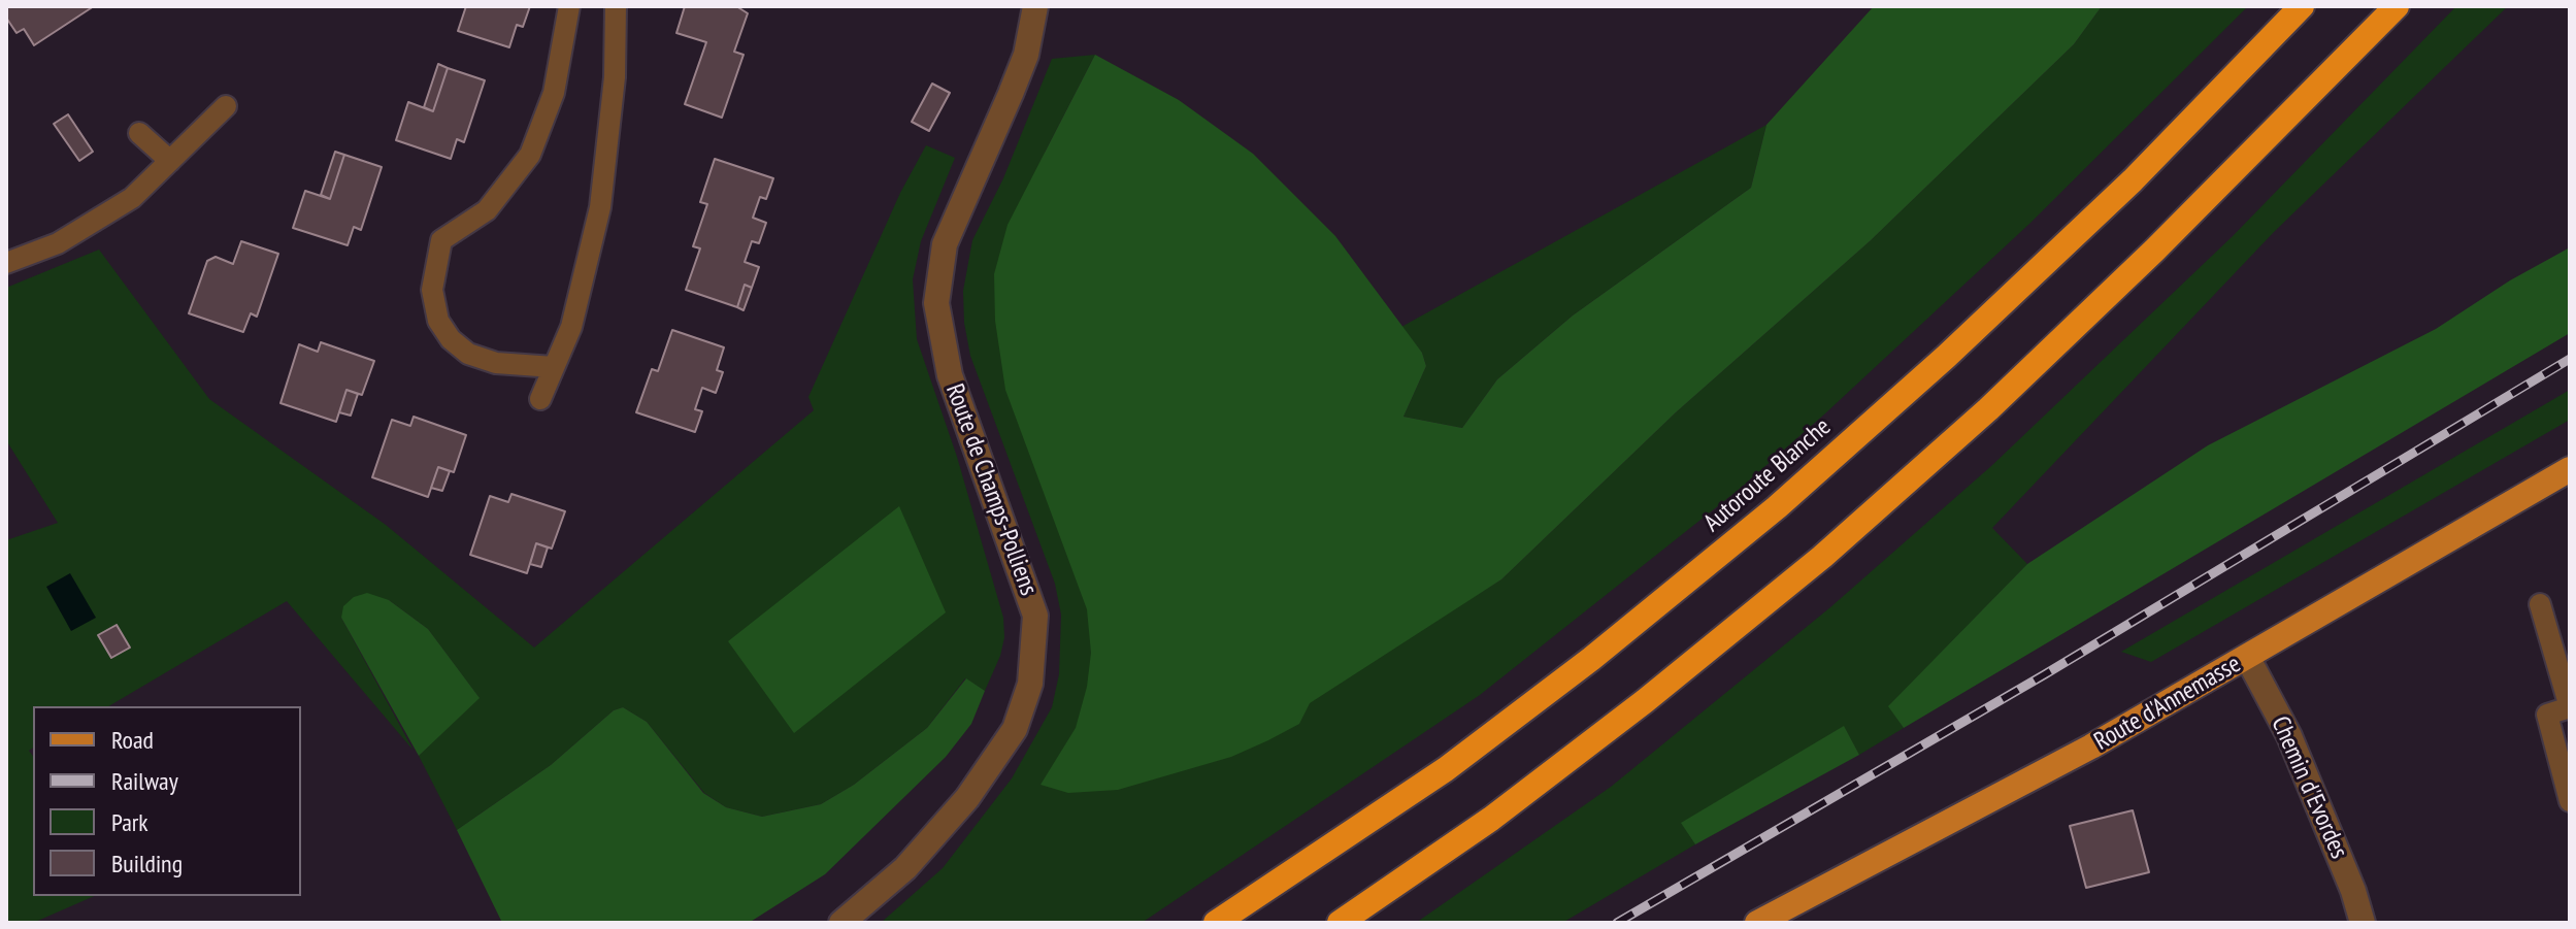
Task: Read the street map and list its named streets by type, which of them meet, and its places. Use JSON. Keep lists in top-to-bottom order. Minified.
{"streets":{"highway":["Autoroute Blanche"],"main road":["Route d'Annemasse"],"street":["Route de Champs-Polliens","Chemin d'Evordes"]},"crossings":[["Route d'Annemasse","Chemin d'Evordes"]],"legend":["Road","Railway","Park","Building"]}
